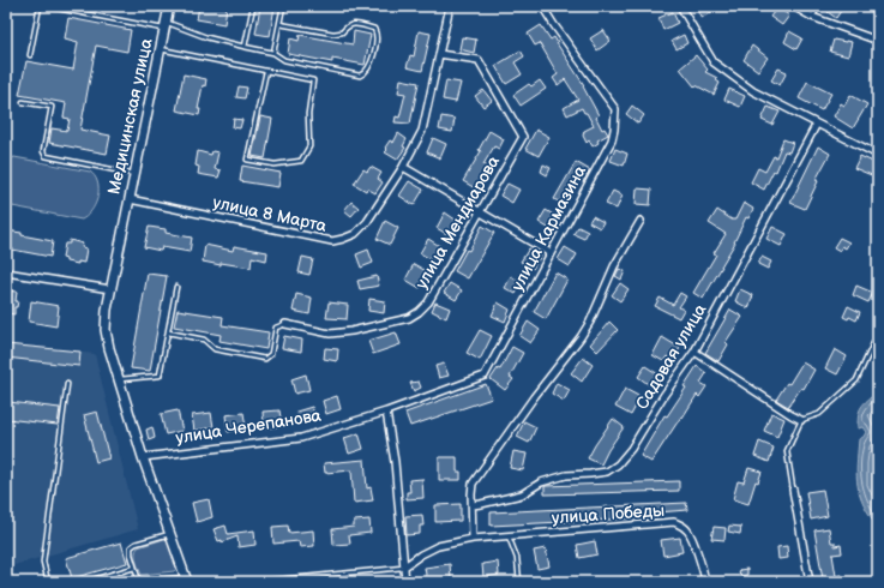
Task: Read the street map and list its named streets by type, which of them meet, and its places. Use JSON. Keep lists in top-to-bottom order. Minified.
{"streets":{"main road":["Медицинская улица"],"street":["улица 8 Марта","улица Мендиарова","улица Кармазина","Садовая улица","улица Черепанова","улица Победы"]},"crossings":[["Медицинская улица","улица 8 Марта"],["улица 8 Марта","улица Мендиарова"],["улица Кармазина","улица Черепанова"]]}
